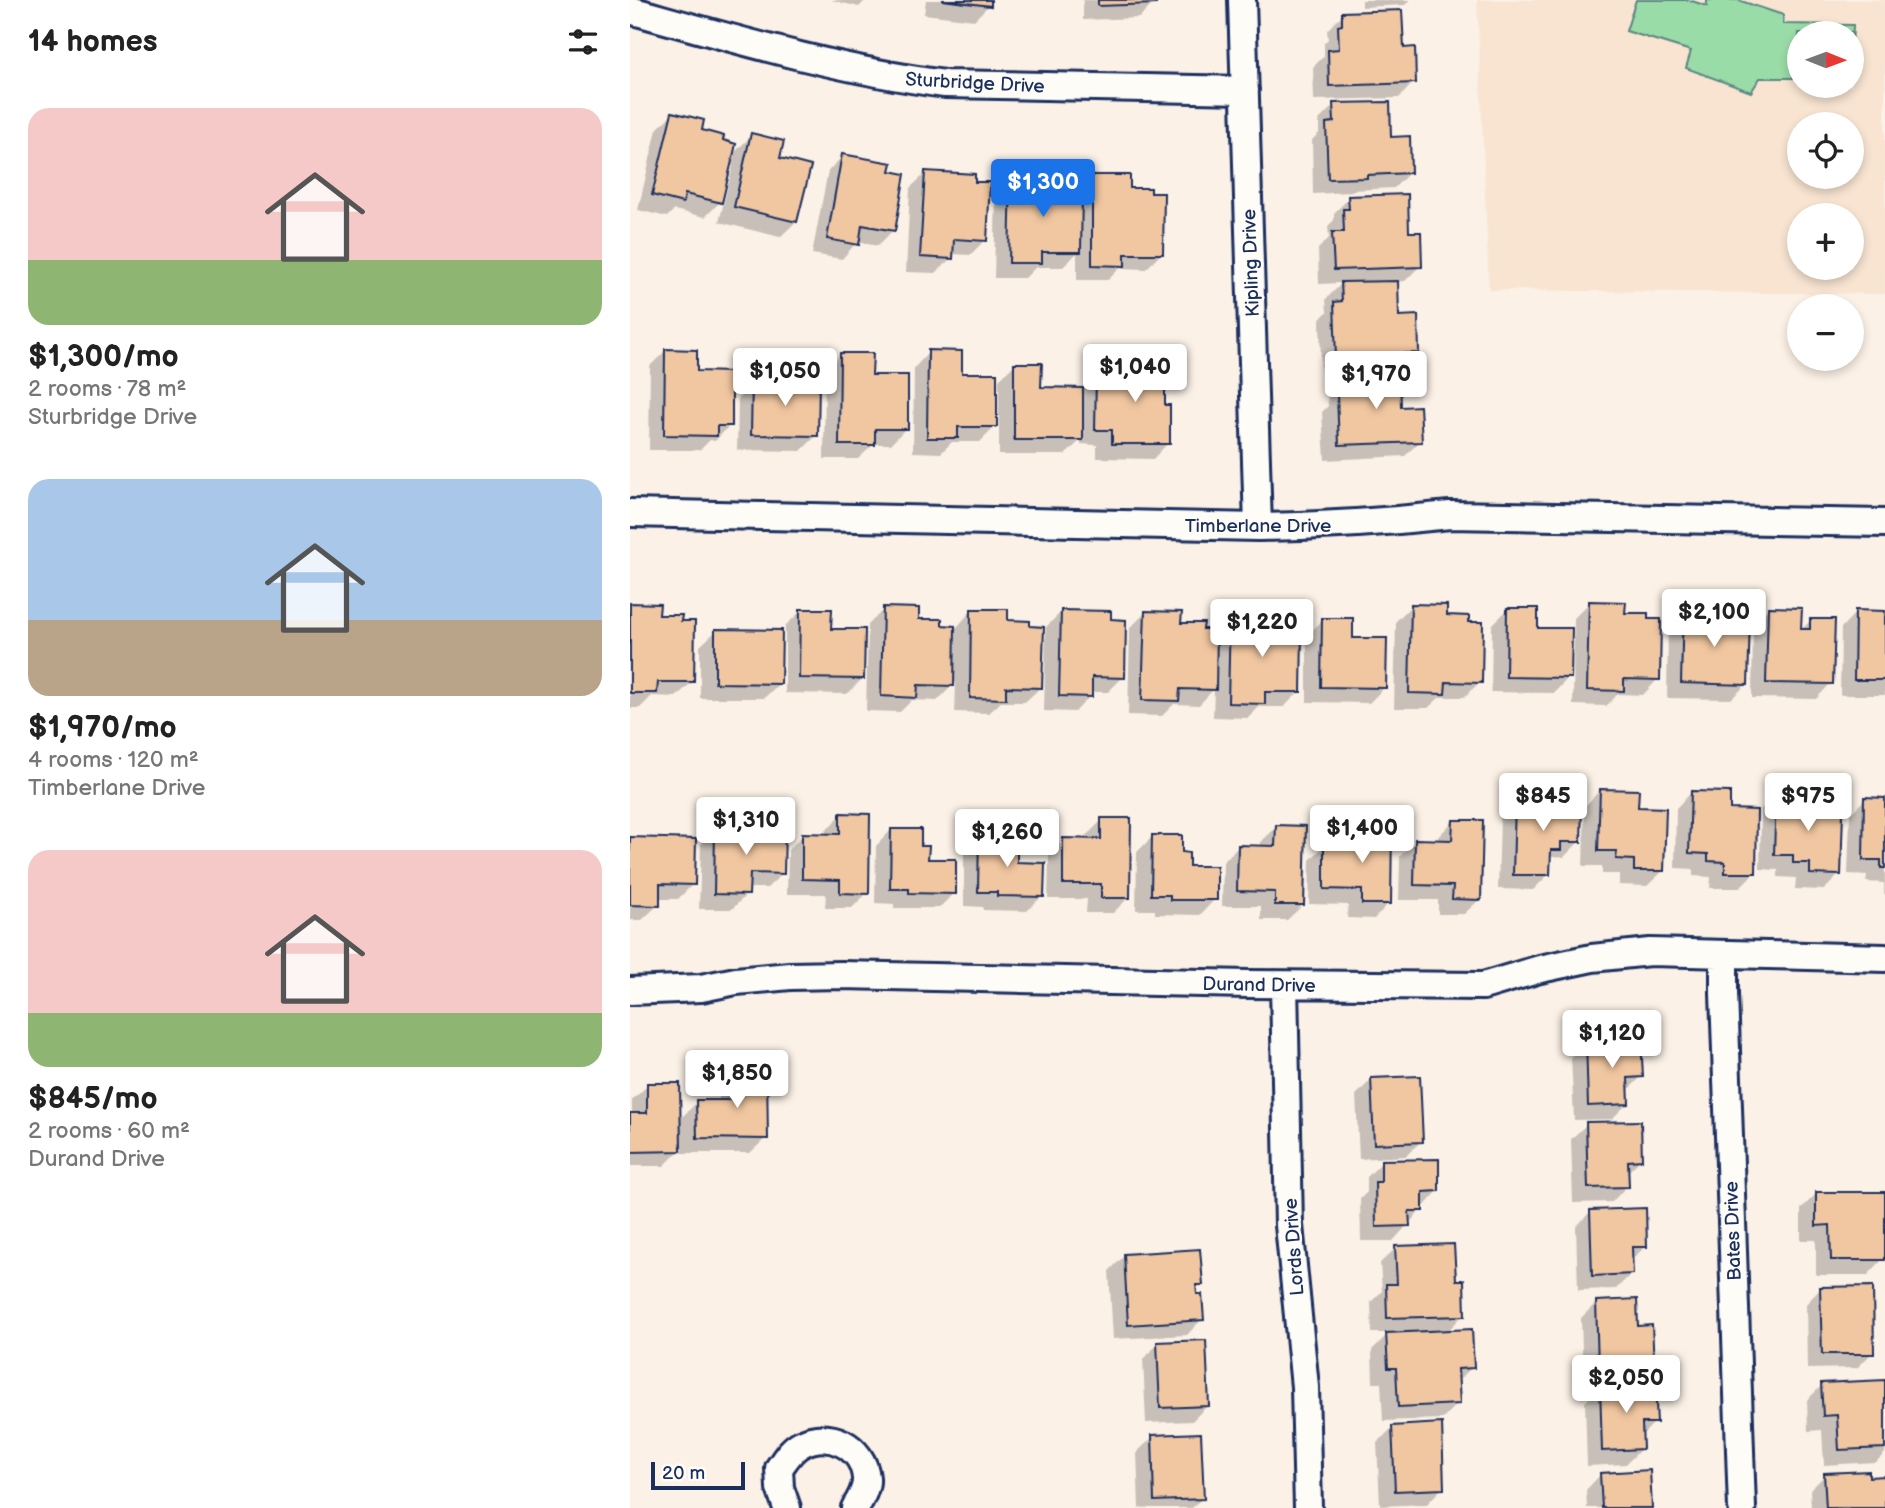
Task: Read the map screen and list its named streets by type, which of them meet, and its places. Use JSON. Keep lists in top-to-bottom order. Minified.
{"streets":{"street":["Sturbridge Drive","Kipling Drive","Timberlane Drive","Durand Drive","Bates Drive","Lords Drive"]},"crossings":[["Sturbridge Drive","Kipling Drive"],["Kipling Drive","Timberlane Drive"],["Durand Drive","Bates Drive"],["Durand Drive","Lords Drive"]],"scale_bar":"20 m","north":"right","page":{"heading":"14 homes","map_buttons":["+","−"],"list":[{"name":"$1,300/mo","note":"2 rooms · 78 m² · Sturbridge Drive"},{"name":"$1,970/mo","note":"4 rooms · 120 m² · Timberlane Drive"},{"name":"$845/mo","note":"2 rooms · 60 m² · Durand Drive"}],"price":["$1,300","$1,040","$1,050","$1,970","$2,100","$1,220","$845","$975","$1,310","$1,400","$1,260","$1,120","$1,850","$2,050"],"scale":"20 m"}}
